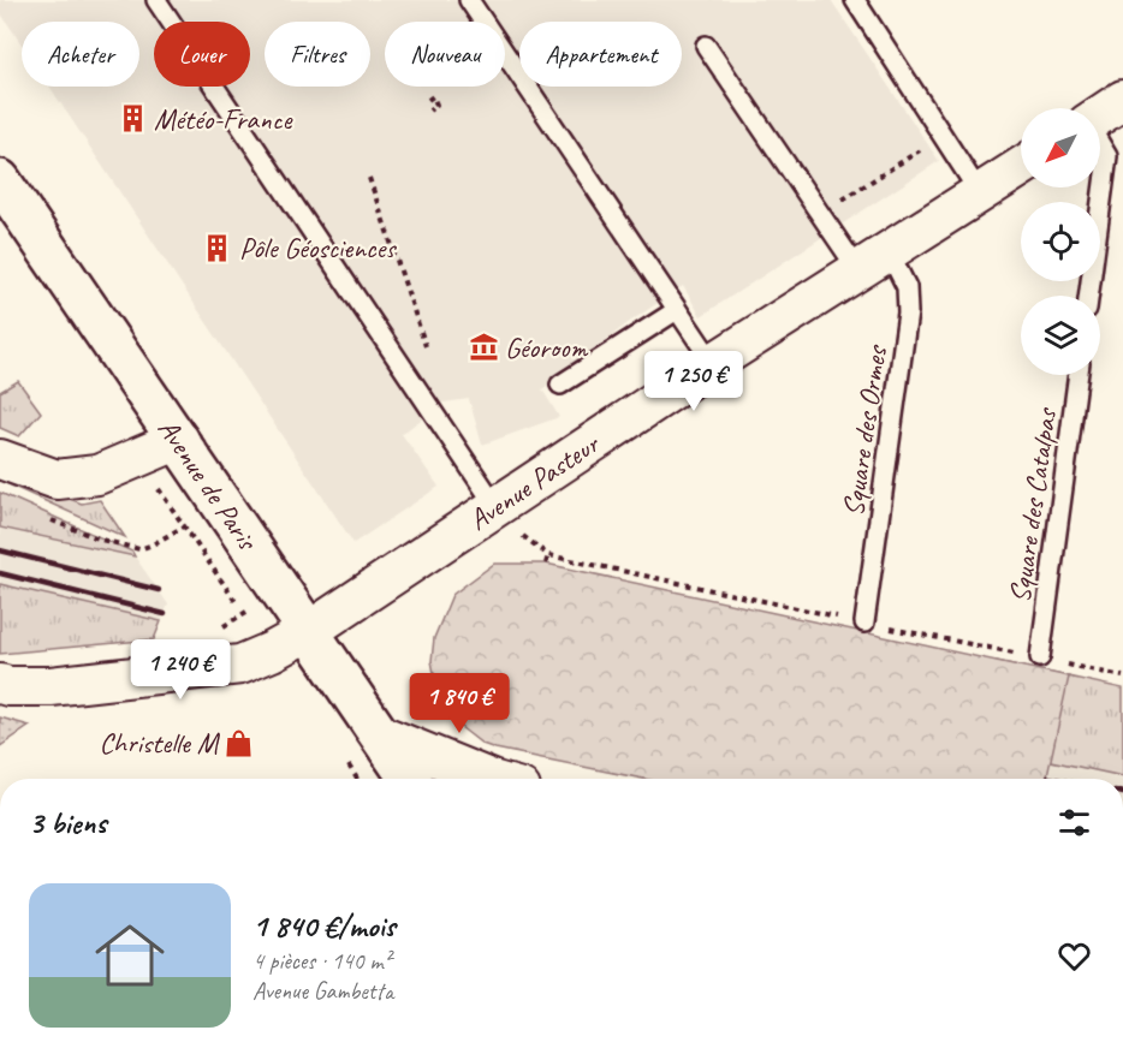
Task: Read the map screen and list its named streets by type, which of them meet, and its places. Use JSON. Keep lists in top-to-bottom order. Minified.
{"streets":{"main road":["Avenue de Paris"],"street":["Avenue Pasteur"],"lane":["Square des Ormes","Square des Catalpas"]},"crossings":[["Square des Ormes","Avenue Pasteur"],["Avenue Pasteur","Avenue de Paris"]],"places":{"building":["Météo-France","Pôle Géosciences"],"museum":["Géoroom"],"shop":["Christelle M"]},"north":"bottom left","page":{"chip":["Acheter","Louer","Filtres","Nouveau","Appartement"],"price":["1 250 €","1 240 €","1 840 €"],"heading":"3 biens","list":[{"name":"1 840 €/mois","note":"4 pièces · 140 m² · Avenue Gambetta"}]}}
